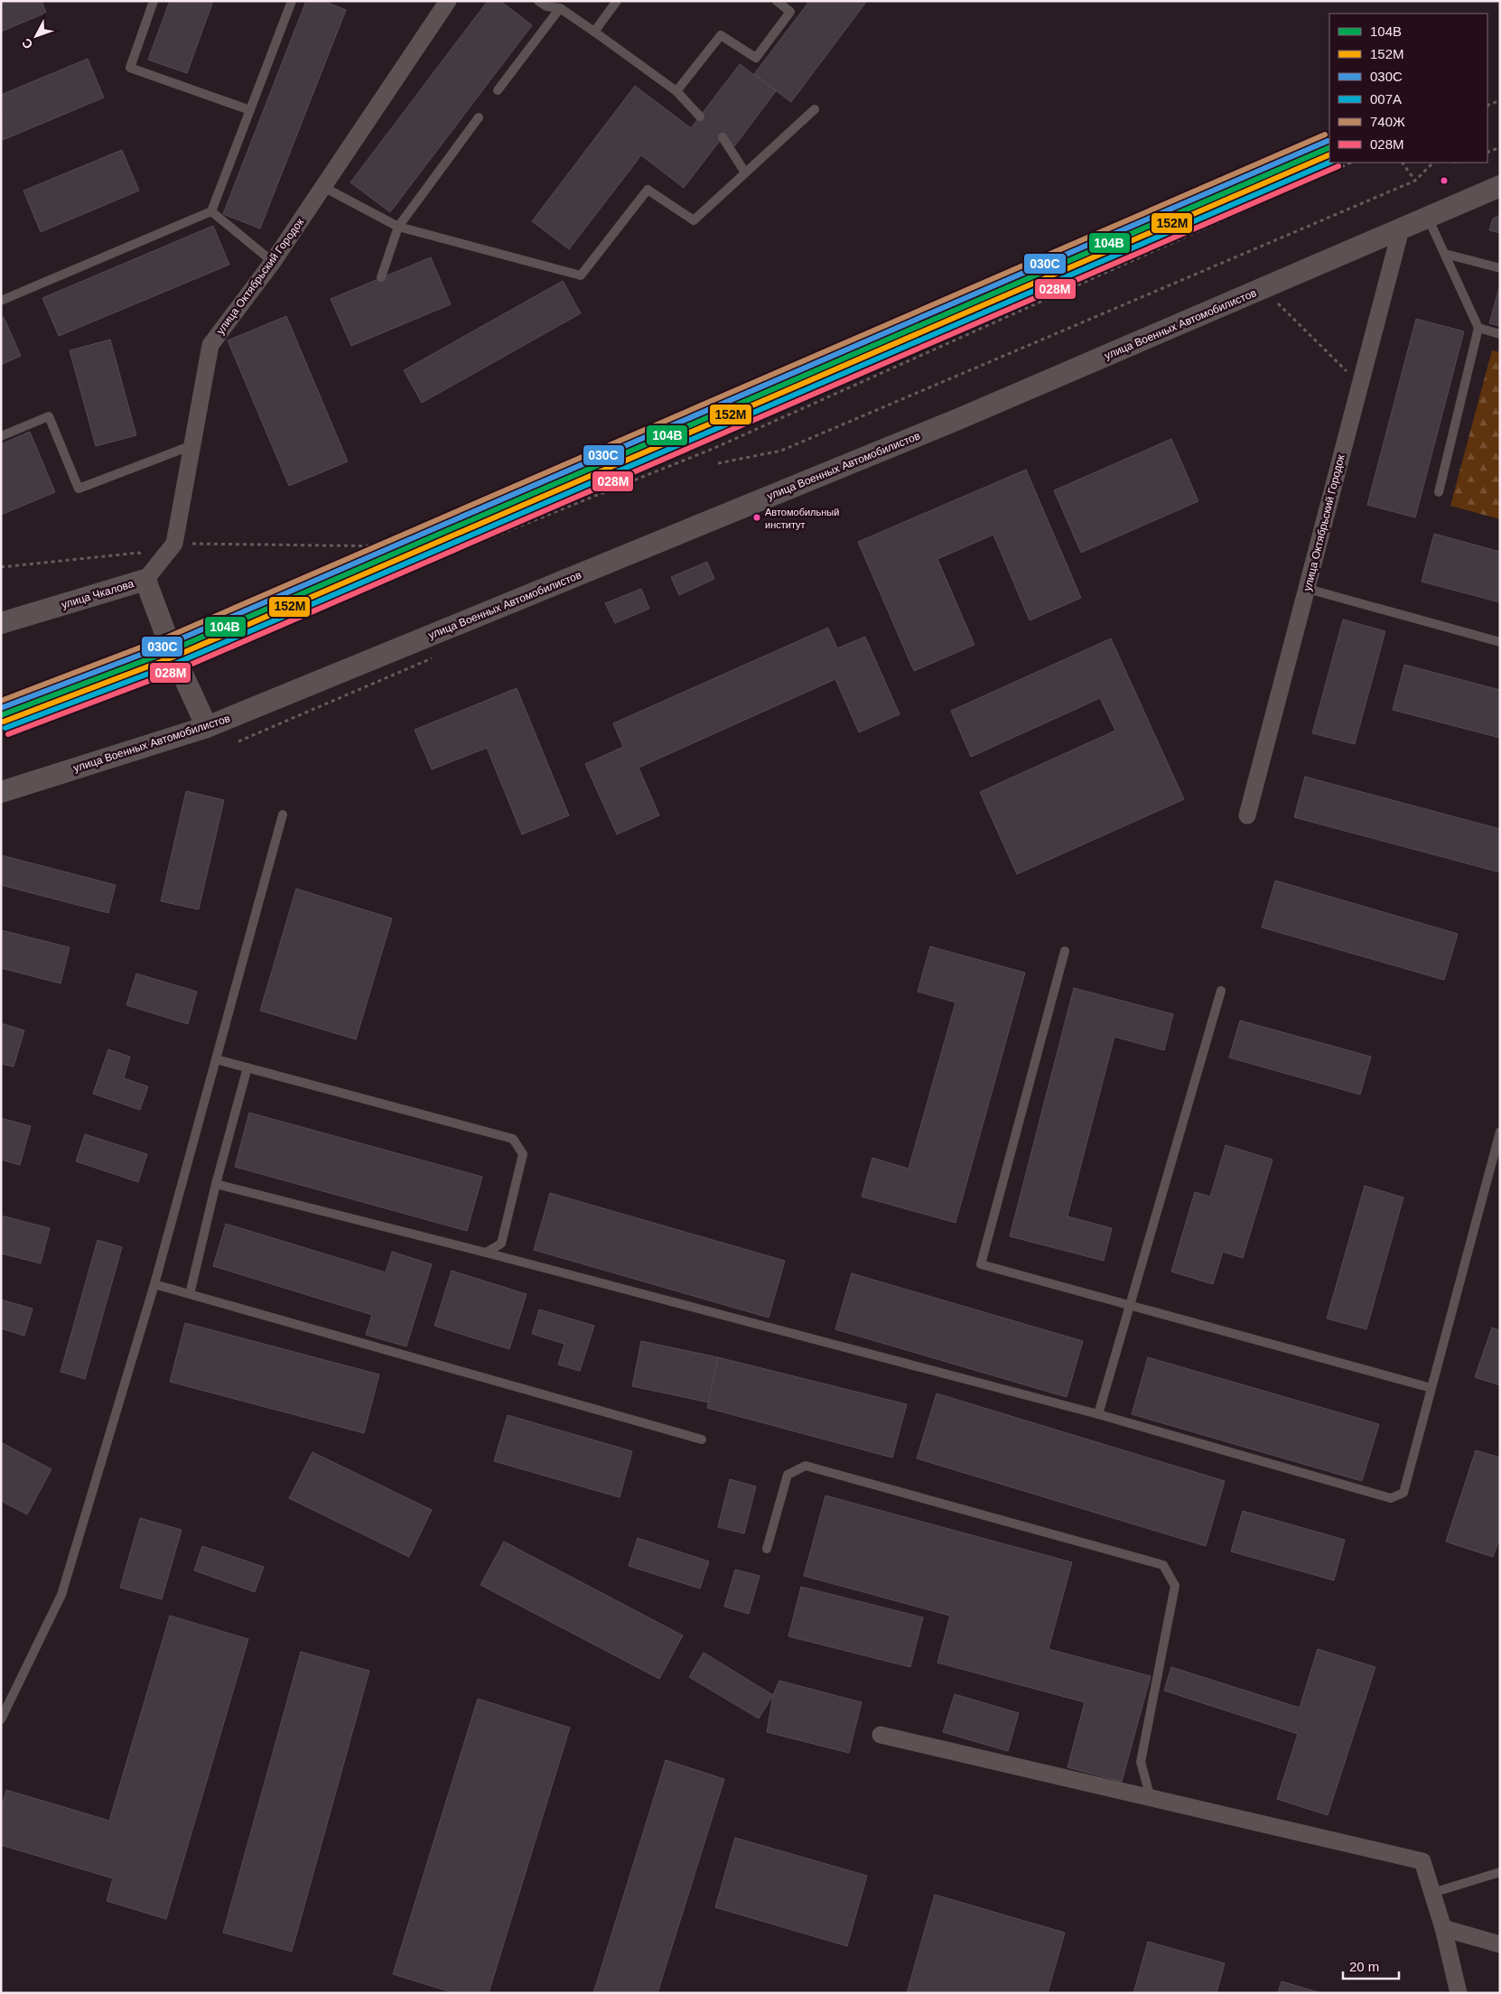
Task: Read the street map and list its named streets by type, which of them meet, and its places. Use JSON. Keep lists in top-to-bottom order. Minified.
{"streets":{"street":["улица Октябрьский Городок","улица Военных Автомобилистов","улица Чкалова"]},"crossings":[["улица Октябрьский Городок","улица Военных Автомобилистов"],["улица Октябрьский Городок","улица Чкалова"],["улица Военных Автомобилистов","улица Чкалова"]],"places":["Автомобильный институт"],"lines":["transit line 740Ж","transit line 030C","transit line 104В","transit line 152М","transit line 007А","transit line 028М"],"legend":["104В","152М","030C","007А","740Ж","028М"],"scale_bar":"20 m","north":"bottom left"}
